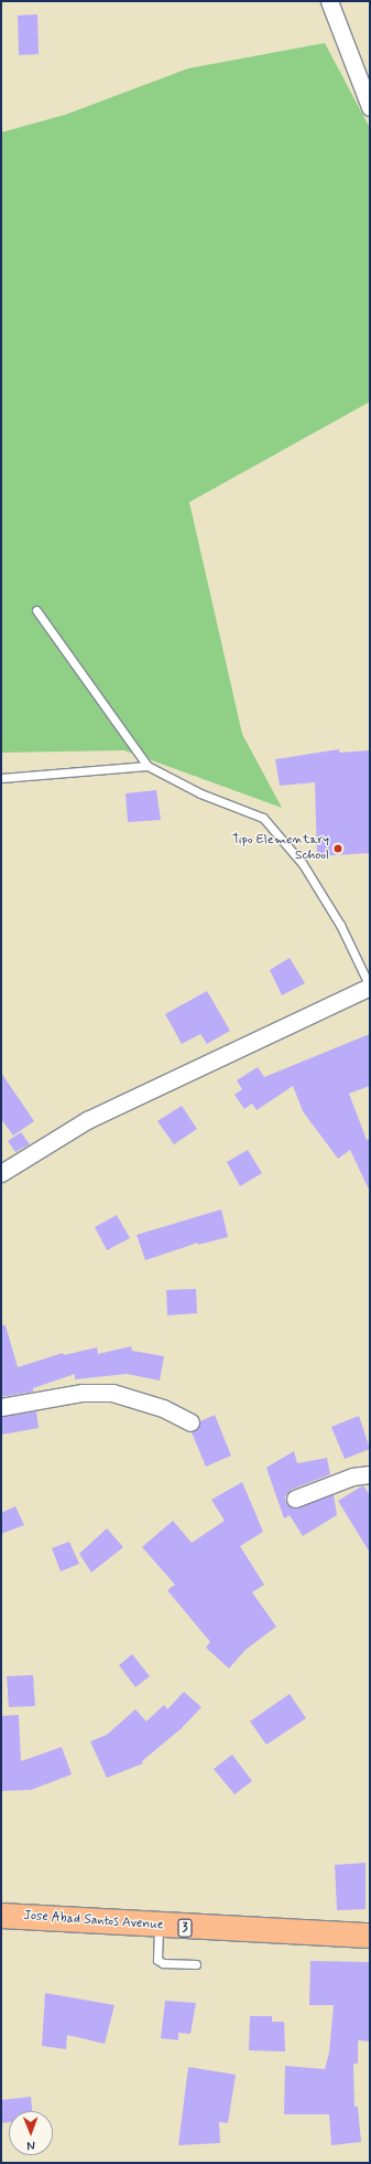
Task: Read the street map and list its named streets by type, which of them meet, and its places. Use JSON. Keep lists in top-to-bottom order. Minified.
{"streets":{"highway":["Jose Abad Santos Avenue","3"]},"places":["Tipo Elementary School"],"north":"bottom"}
